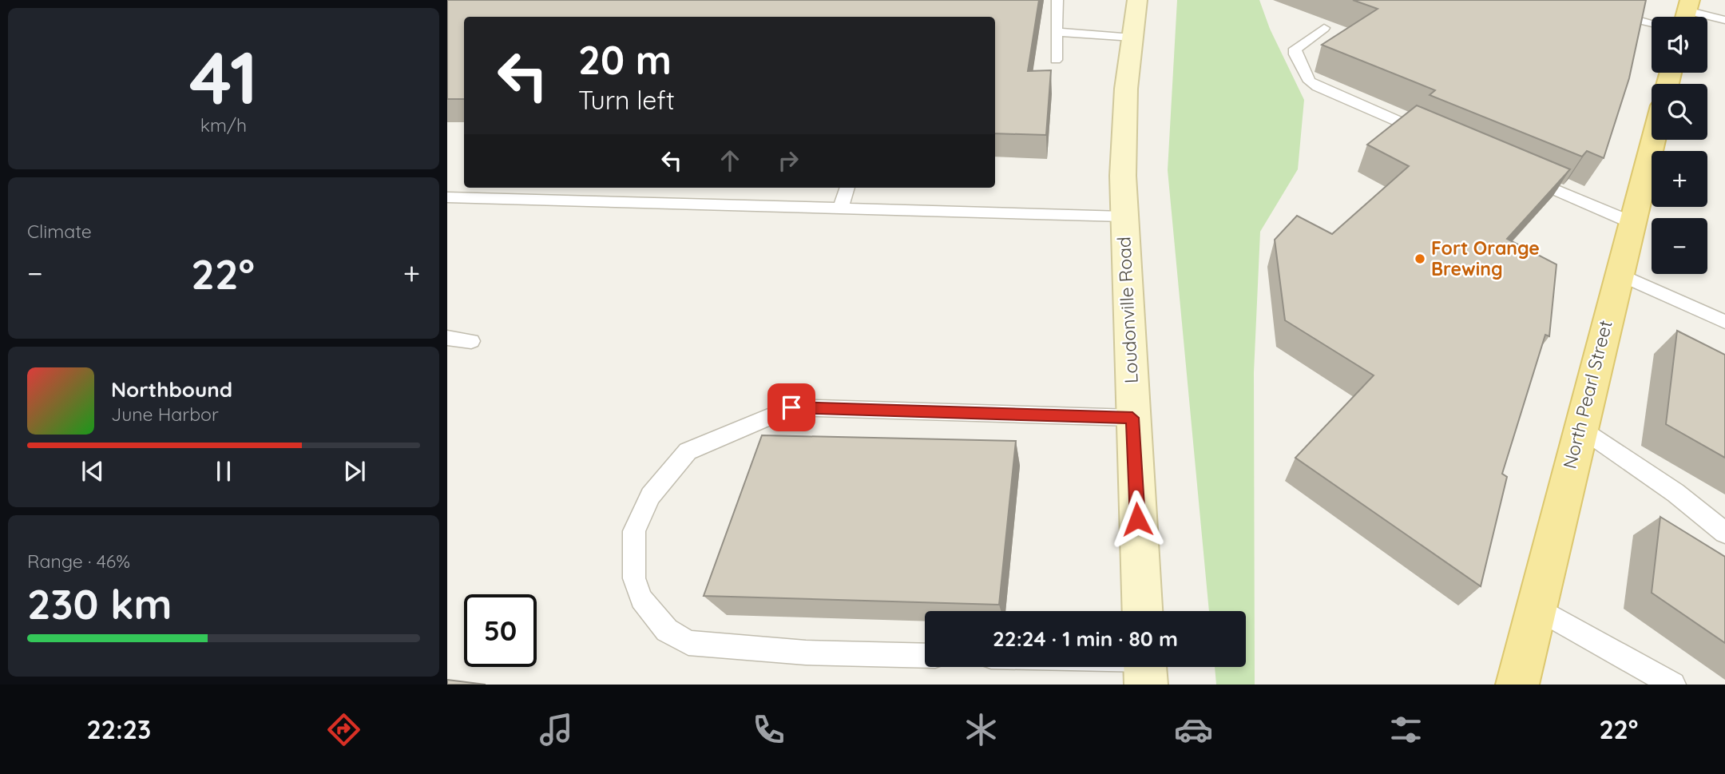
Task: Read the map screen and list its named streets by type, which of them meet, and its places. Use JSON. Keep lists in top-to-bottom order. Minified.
{"streets":{"main road":["Loudonville Road","North Pearl Street"]},"places":["Fort Orange Brewing"],"page":{"tile":[["41","km/h"],"Climate",["Range · 46%","230 km"]],"map_buttons":["+","−"],"turn":["20 m","Turn left"],"heat":["−","22°","+"],"song":["Northbound","June Harbor"],"limit":"50","trip":"22:24 · 1 min · 80 m","tabs":["22:23","22°"]}}
